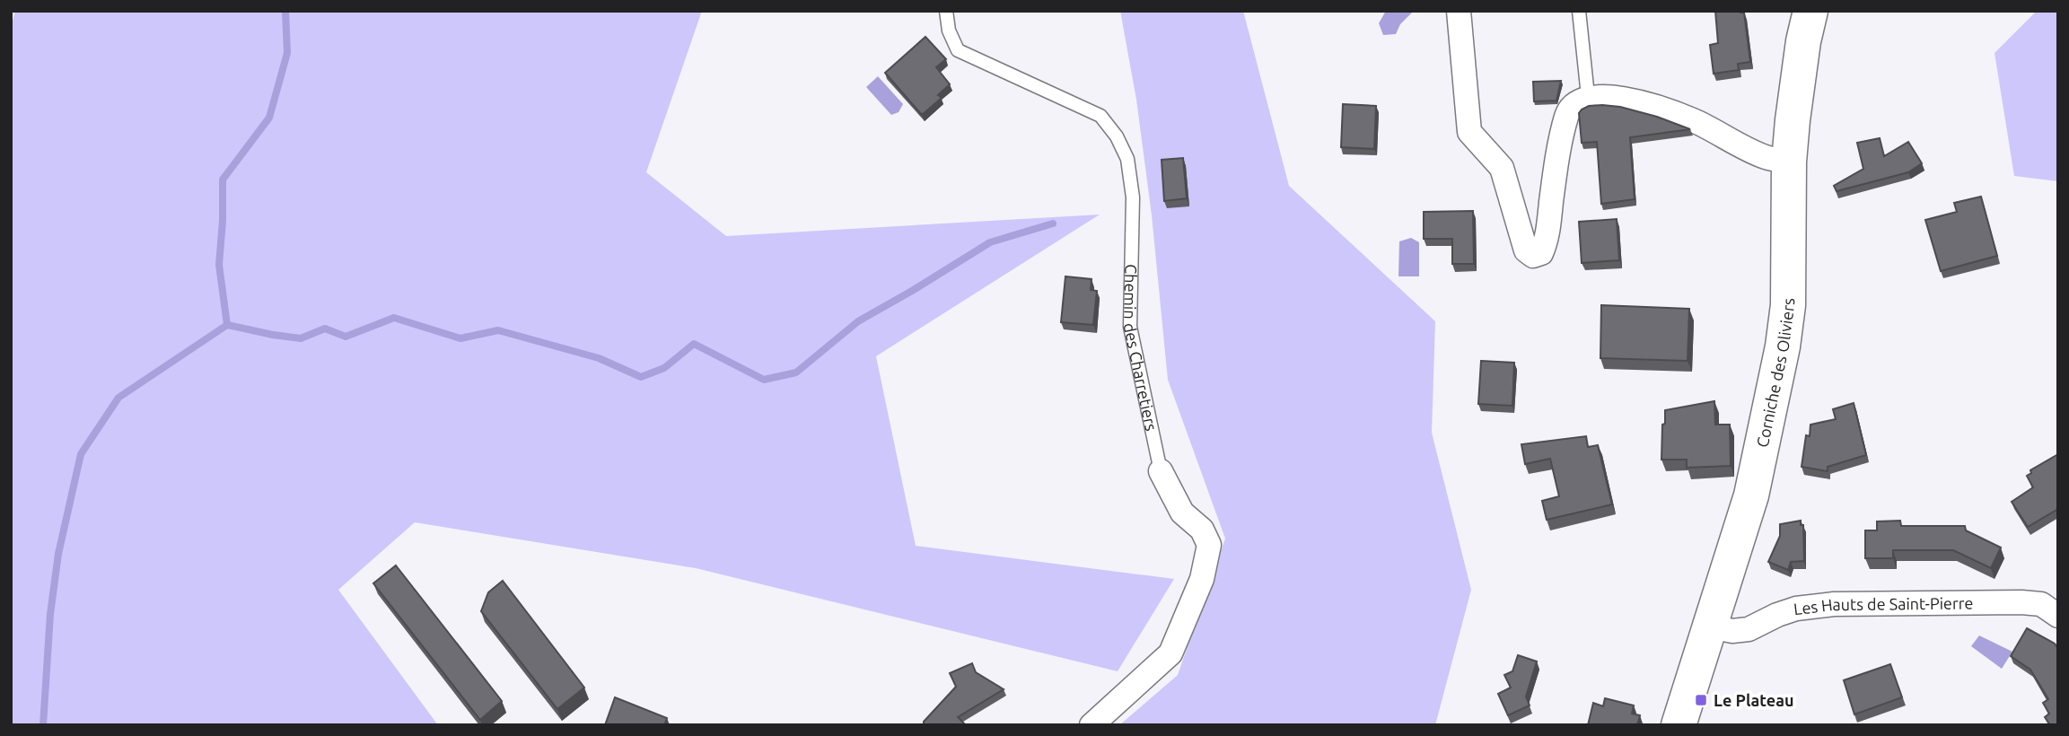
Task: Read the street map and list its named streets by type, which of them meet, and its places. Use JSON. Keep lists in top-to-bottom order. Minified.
{"streets":{"street":["Chemin des Charretiers","Corniche des Oliviers","Les Hauts de Saint-Pierre"]},"crossings":[["Corniche des Oliviers","Les Hauts de Saint-Pierre"]],"places":{"transit":["Le Plateau"]}}
